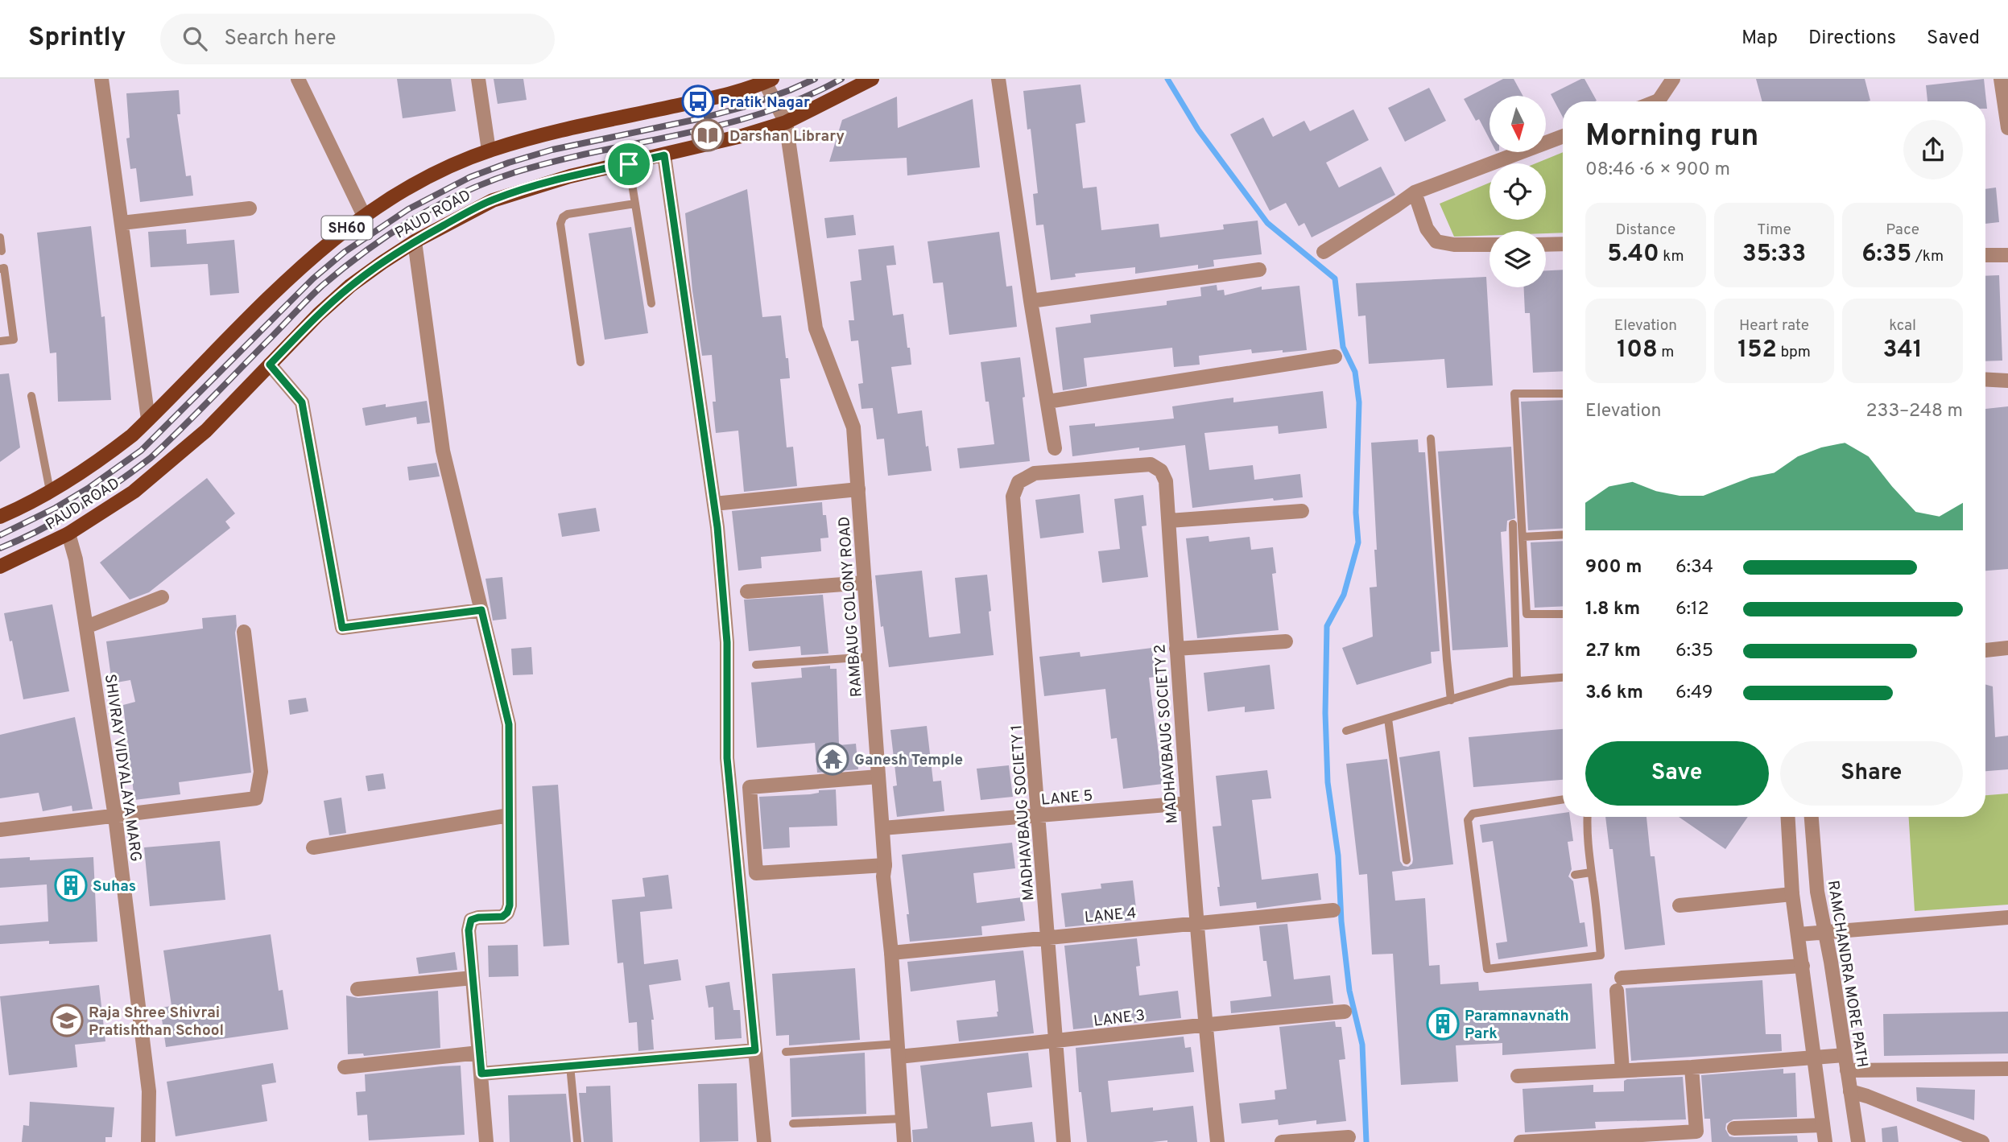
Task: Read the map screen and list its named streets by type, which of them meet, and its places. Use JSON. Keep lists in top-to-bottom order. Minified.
{"streets":{"main road":["PAUD ROAD","SH60"],"street":["RAMBAUG COLONY ROAD","MADHAVBAUG SOCIETY 2","SHIVRAY VIDYALAYA MARG","LANE 5","MADHAVBAUG SOCIETY 1","LANE 4","RAMCHANDRA MORE PATH","LANE 3"]},"crossings":[["PAUD ROAD","RAMBAUG COLONY ROAD"],["PAUD ROAD","SHIVRAY VIDYALAYA MARG"],["RAMBAUG COLONY ROAD","LANE 5"],["RAMBAUG COLONY ROAD","LANE 4"],["RAMBAUG COLONY ROAD","LANE 3"],["MADHAVBAUG SOCIETY 2","LANE 5"],["MADHAVBAUG SOCIETY 2","MADHAVBAUG SOCIETY 1"],["MADHAVBAUG SOCIETY 2","LANE 4"],["MADHAVBAUG SOCIETY 2","LANE 3"],["LANE 5","MADHAVBAUG SOCIETY 1"],["MADHAVBAUG SOCIETY 1","LANE 4"],["MADHAVBAUG SOCIETY 1","LANE 3"]],"places":{"bus stop":["Pratik Nagar"],"library":["Darshan Library"],"temple":["Ganesh Temple"],"building":["Suhas","Paramnavnath Park"],"school or university":["Raja Shree Shivrai Pratishthan School"]},"north":"bottom","page":{"header":"Sprintly","search":"Search here","nav":["Map","Directions","Saved"],"heading":["Morning run","08:46 · 6 × 900 m"],"stats":[["Distance","5.40 km"],["Time","35:33"],["Pace","6:35 /km"],["Elevation","108 m"],["Heart rate","152 bpm"],["kcal","341"]],"chart":["Elevation","233–248 m"],"list":[{"name":"900 m","note":"6:34"},{"name":"1.8 km","note":"6:12"},{"name":"2.7 km","note":"6:35"},{"name":"3.6 km","note":"6:49"}],"buttons":["Save","Share"]}}
